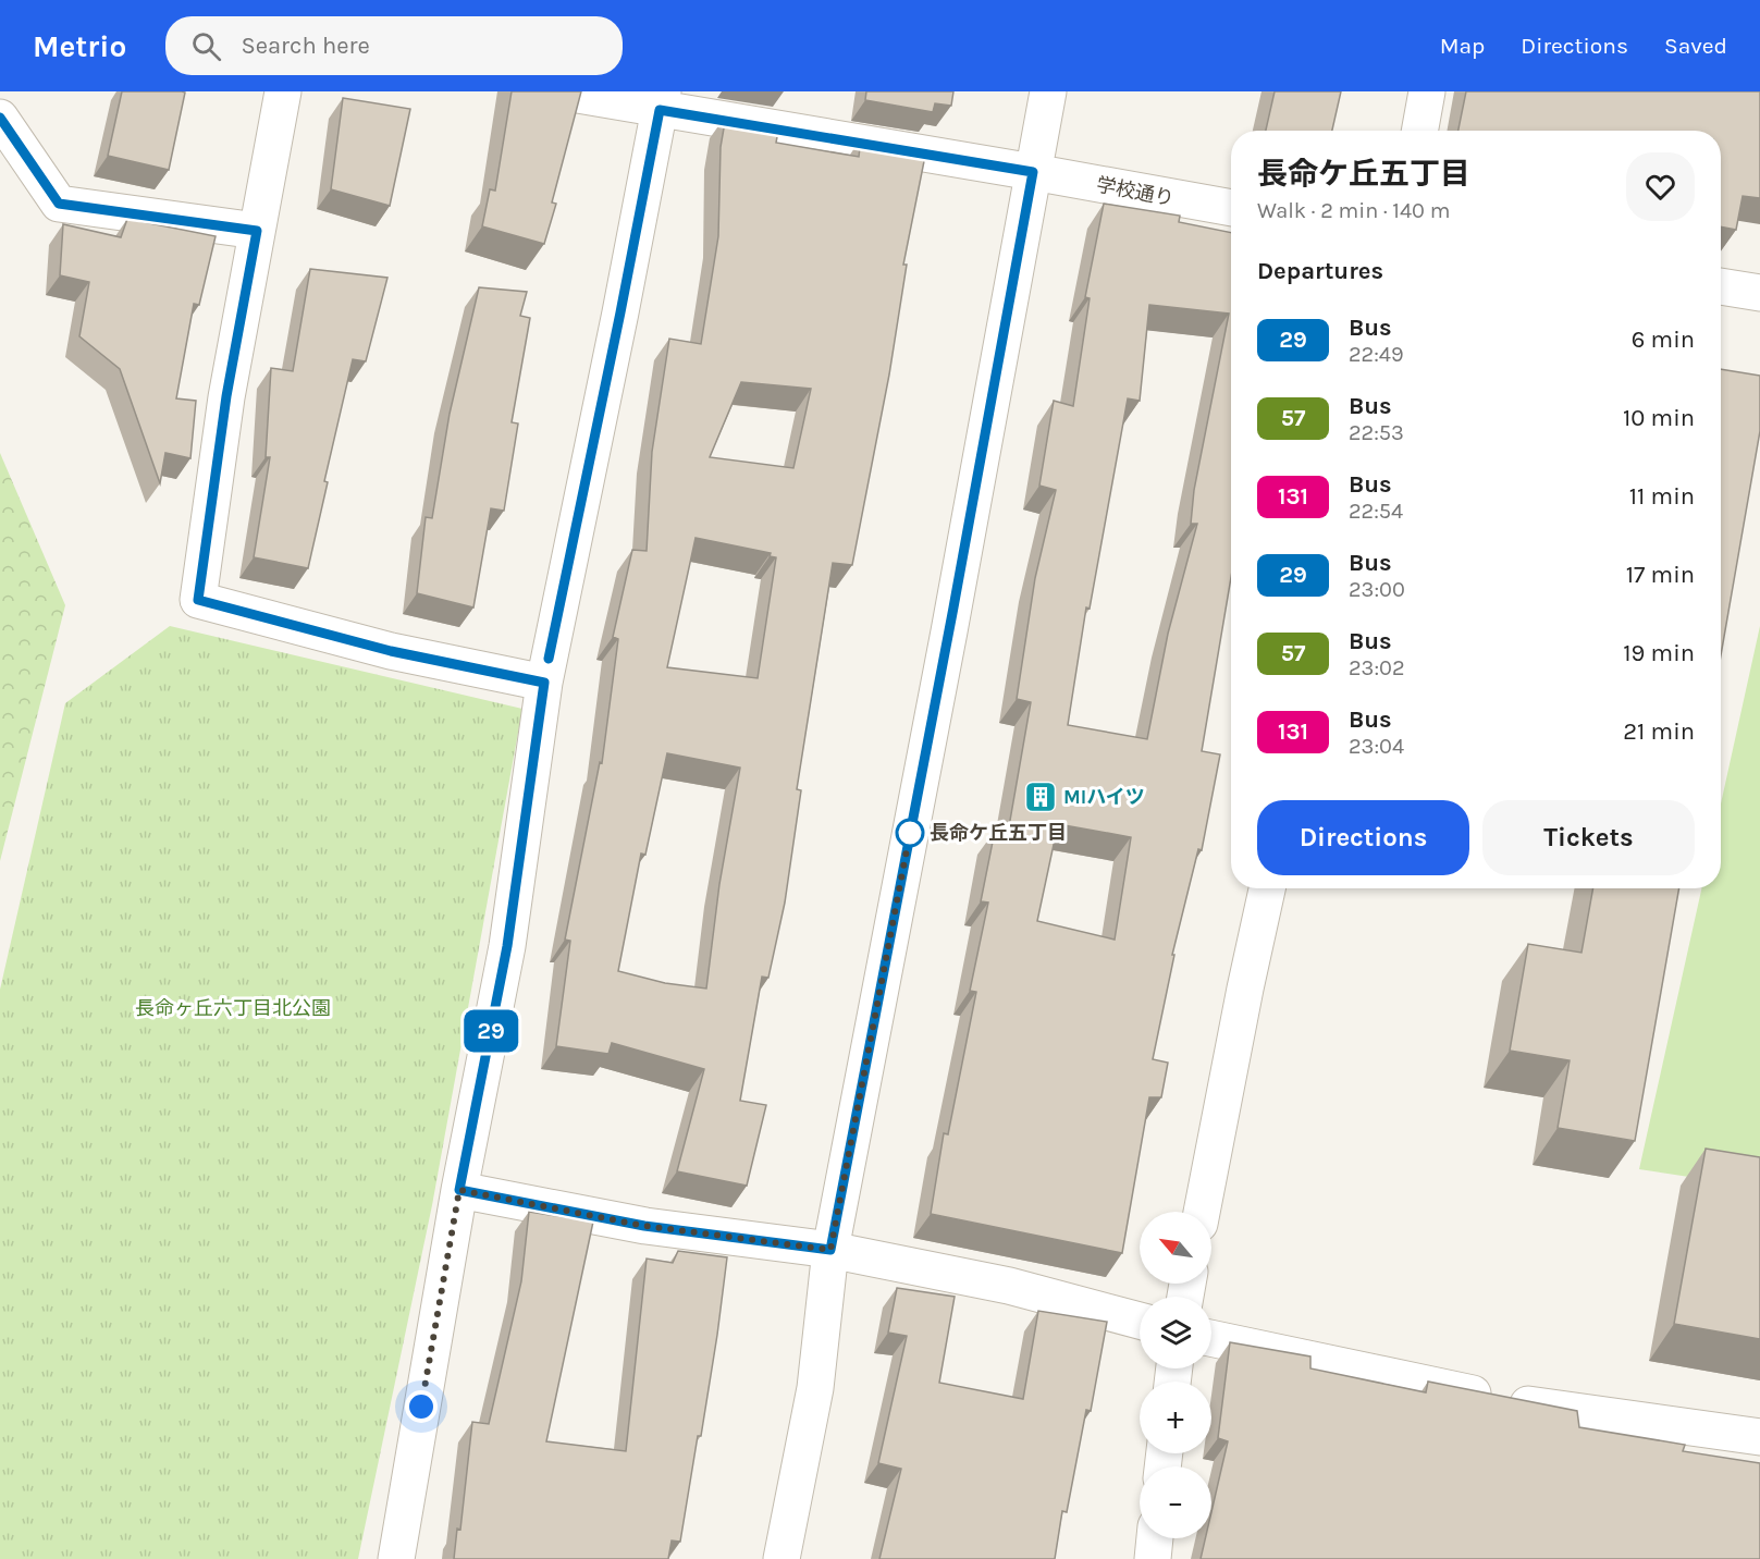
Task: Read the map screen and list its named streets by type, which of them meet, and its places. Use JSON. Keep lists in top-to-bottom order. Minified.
{"streets":{"street":["学校通り"]},"parks":["長命ヶ丘六丁目北公園"],"places":{"building":["MIハイツ"],"other":["長命ケ丘五丁目"]},"lines":["bus line 29"],"north":"top left","page":{"header":"Metrio","search":"Search here","nav":["Map","Directions","Saved"],"on_map":"29","heading":[["長命ケ丘五丁目","Walk · 2 min · 140 m"],"Departures"],"list":[{"mark":"29","name":"Bus","note":"22:49","value":"6 min"},{"mark":"57","name":"Bus","note":"22:53","value":"10 min"},{"mark":"131","name":"Bus","note":"22:54","value":"11 min"},{"mark":"29","name":"Bus","note":"23:00","value":"17 min"},{"mark":"57","name":"Bus","note":"23:02","value":"19 min"},{"mark":"131","name":"Bus","note":"23:04","value":"21 min"}],"buttons":["Directions","Tickets"],"map_buttons":["+","−"]}}
